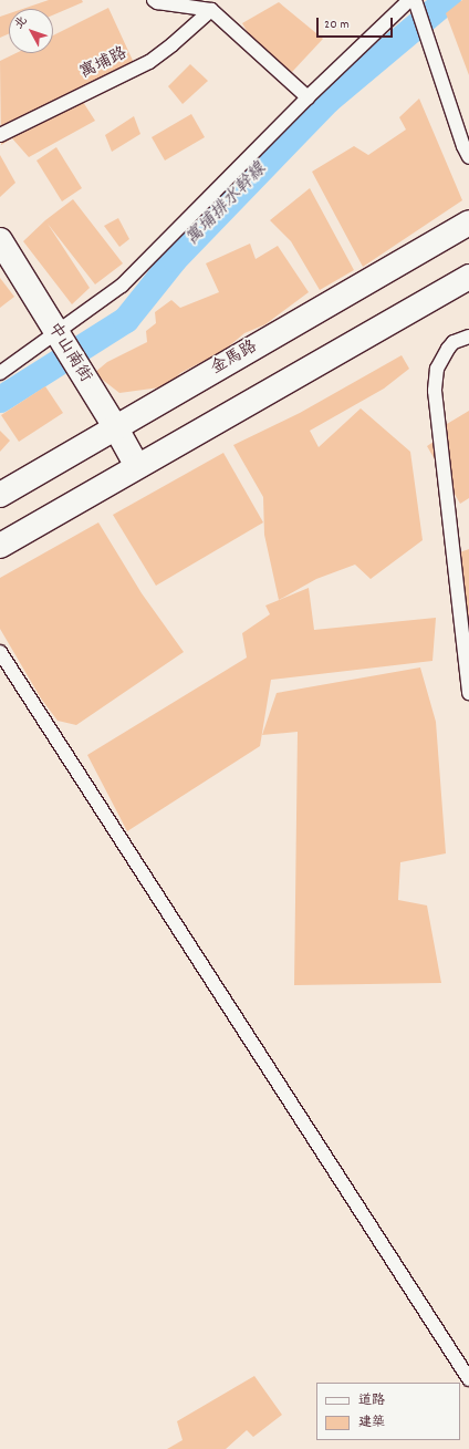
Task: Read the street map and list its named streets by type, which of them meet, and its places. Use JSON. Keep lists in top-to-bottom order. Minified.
{"streets":{"street":["中山南街","金馬路"],"lane":["寓埔路"]},"crossings":[["中山南街","金馬路"]],"water":["寓埔排水幹線"],"legend":["道路","建築"],"scale_bar":"20 m","north":"top left"}
